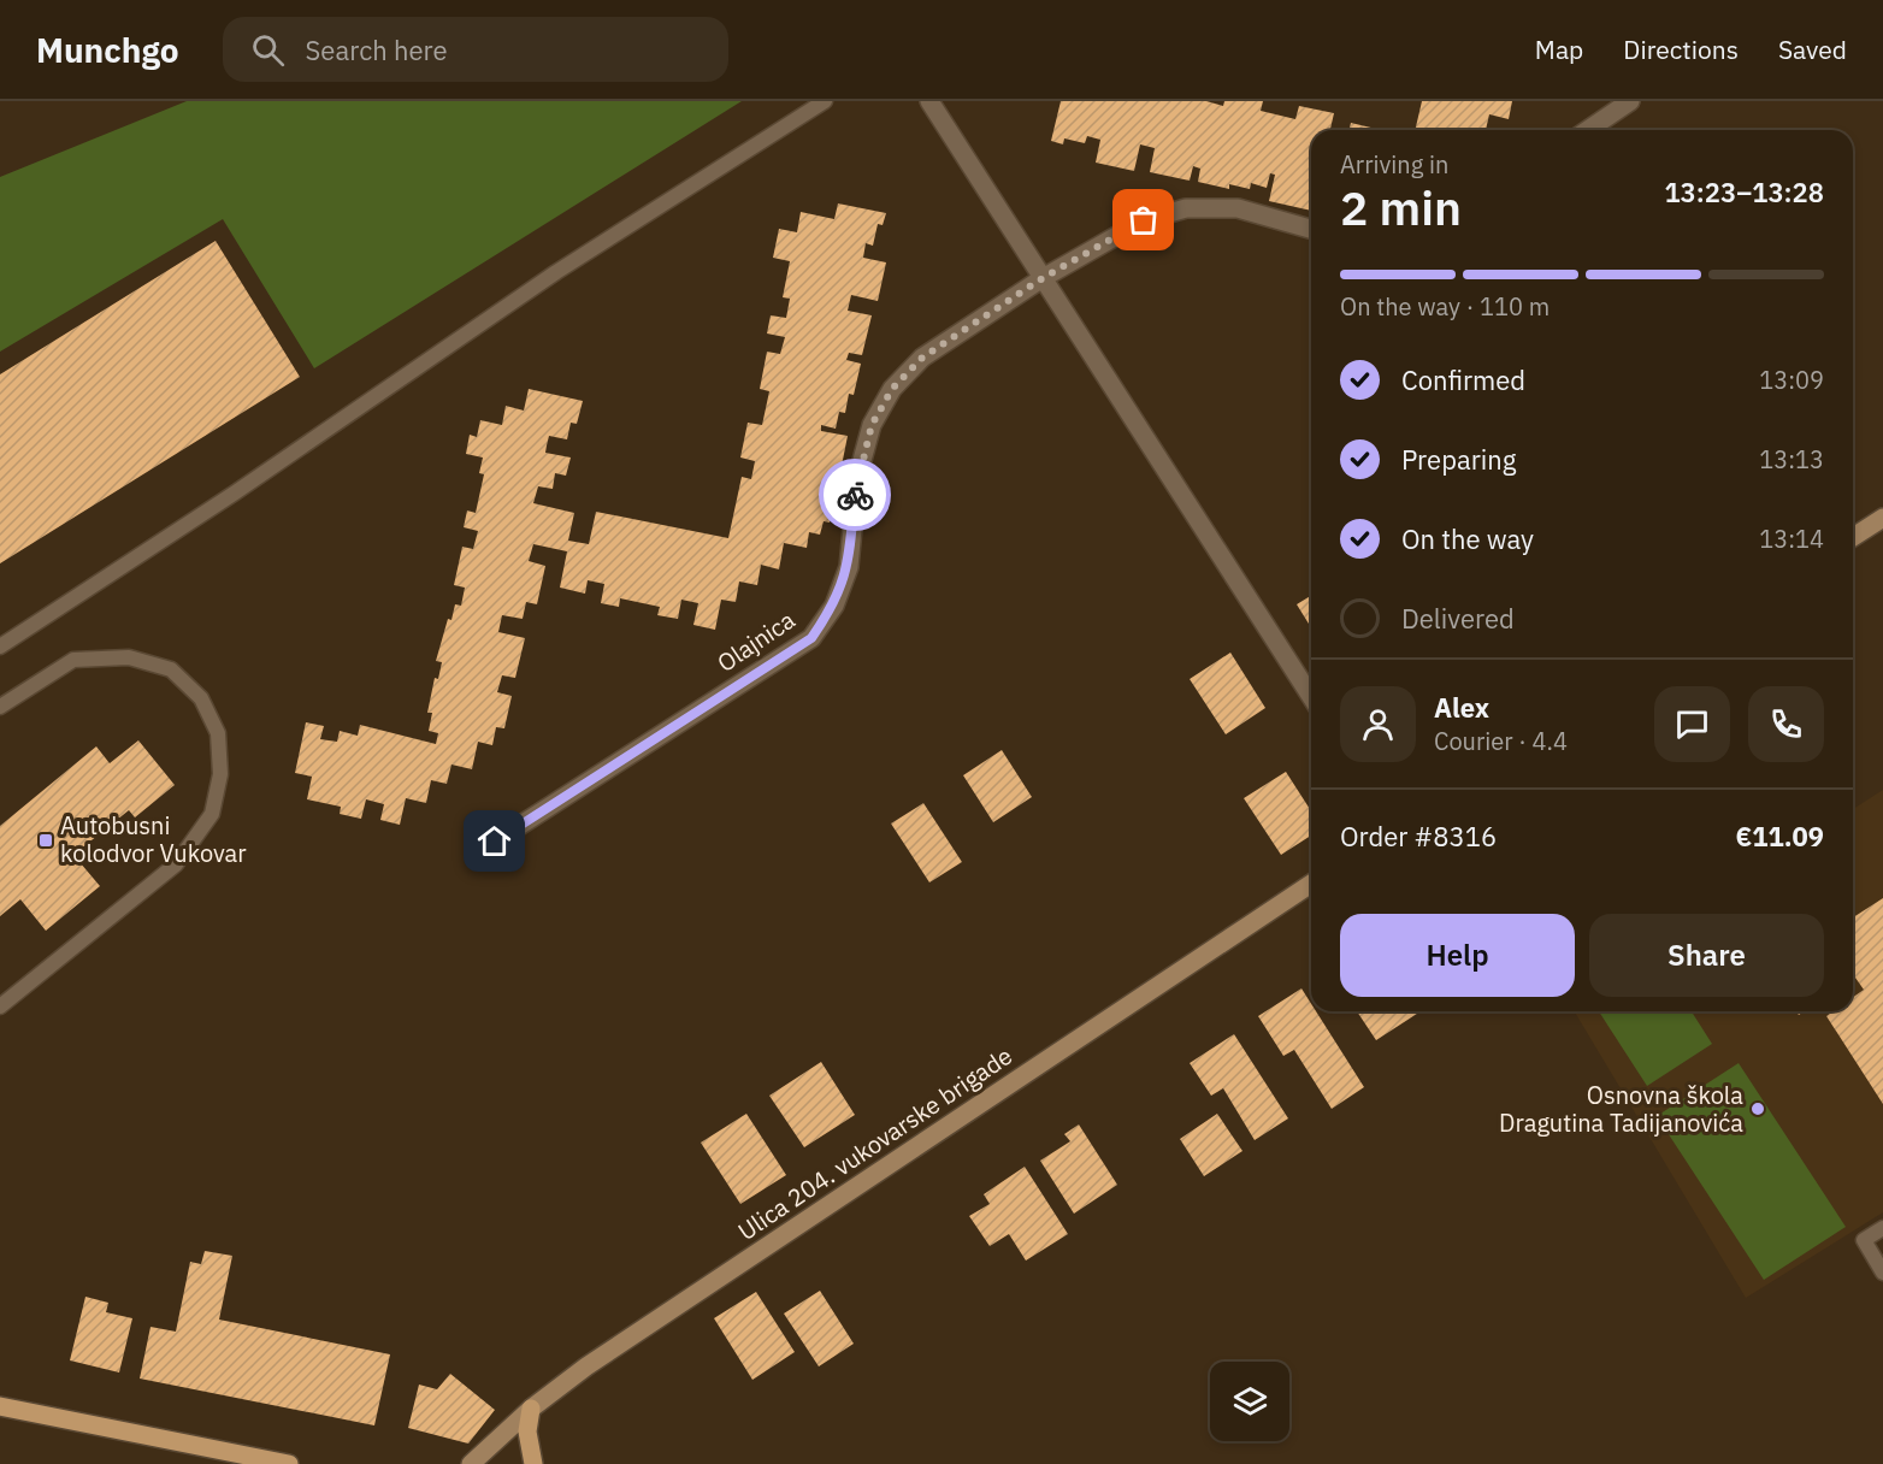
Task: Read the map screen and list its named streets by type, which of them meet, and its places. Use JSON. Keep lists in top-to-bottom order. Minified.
{"streets":{"street":["Olajnica","Ulica 204. vukovarske brigade"]},"places":{"transit":["Autobusni kolodvor Vukovar"],"other":["Osnovna škola Dragutina Tadijanovića"]},"page":{"header":"Munchgo","search":"Search here","nav":["Map","Directions","Saved"],"heading":["2 min","Arriving in","13:23–13:28"],"panel":["Alex","Courier · 4.4","Order #8316","€11.09"],"bar":"On the way · 110 m","list":[["Confirmed","13:09"],["Preparing","13:13"],["On the way","13:14"],"Delivered"],"buttons":["Help","Share"]}}
